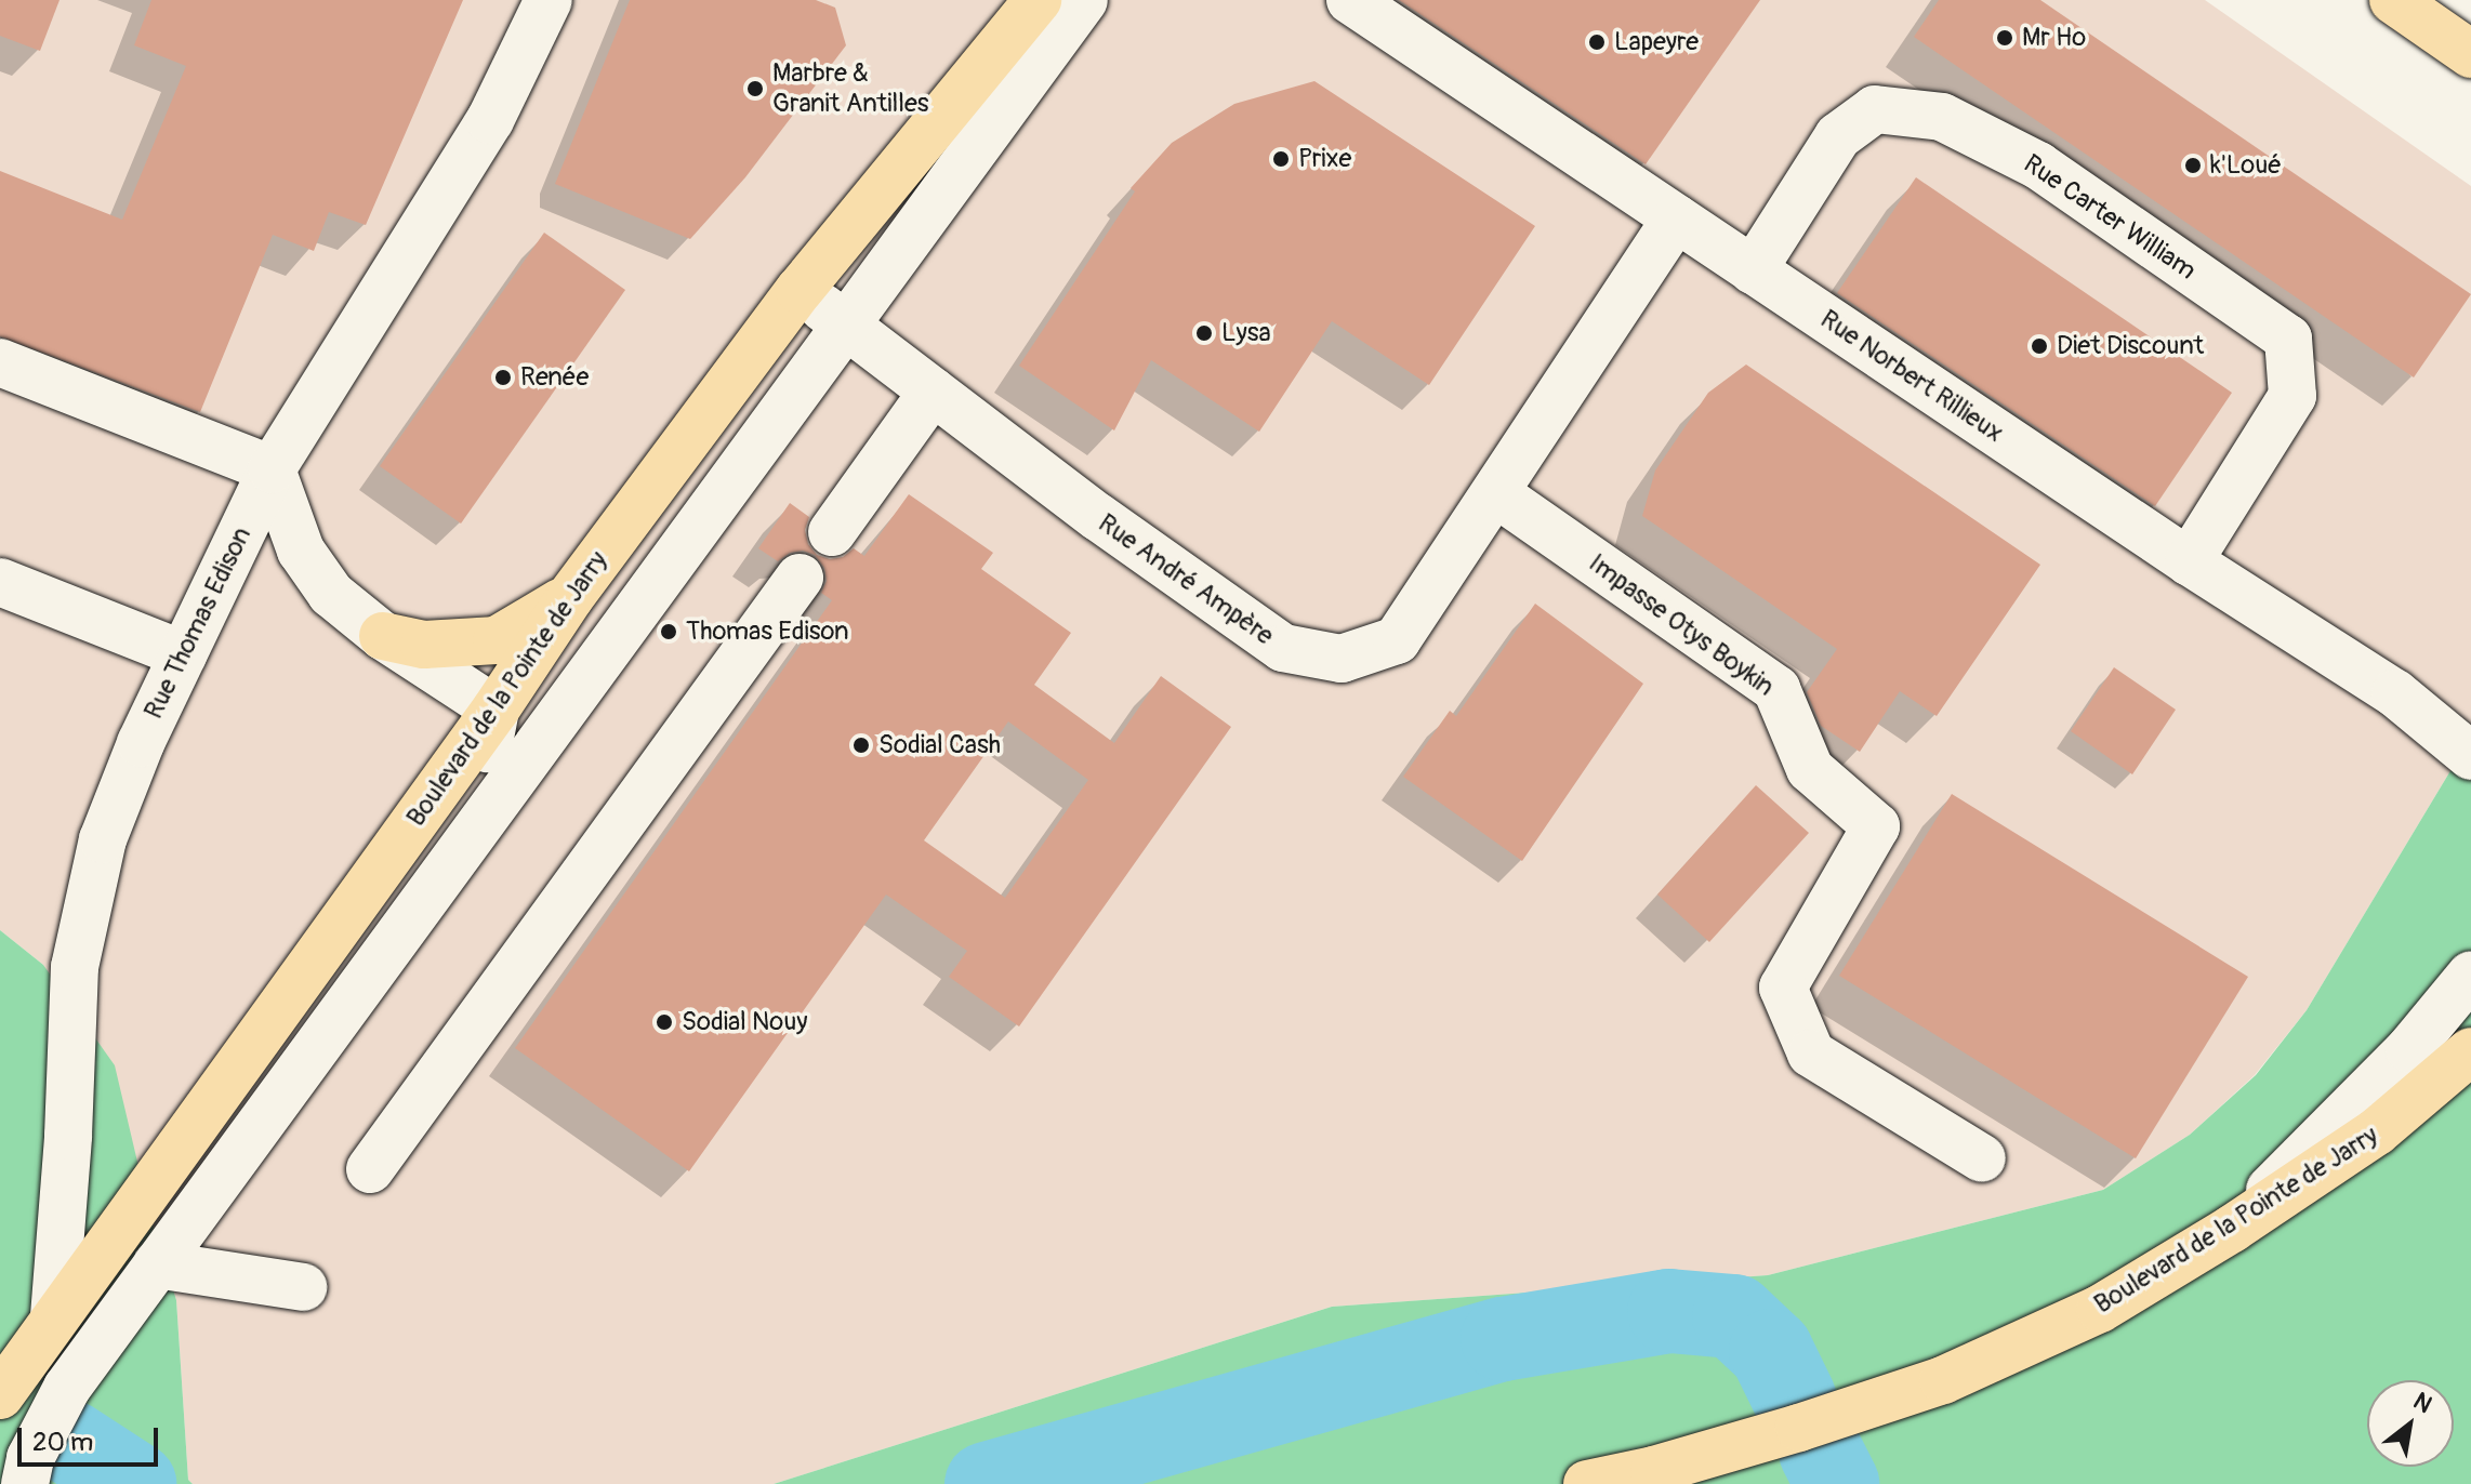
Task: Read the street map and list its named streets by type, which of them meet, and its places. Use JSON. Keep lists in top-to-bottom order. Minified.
{"streets":{"main road":["Boulevard de la Pointe de Jarry"],"street":["Rue Carter William","Rue Norbert Rillieux","Rue André Ampère","Rue Thomas Edison","Impasse Otys Boykin"]},"crossings":[["Rue Carter William","Rue Norbert Rillieux"],["Rue Norbert Rillieux","Rue André Ampère"],["Rue André Ampère","Impasse Otys Boykin"],["Rue André Ampère","Boulevard de la Pointe de Jarry"],["Rue Thomas Edison","Boulevard de la Pointe de Jarry"]],"places":["Mr Ho","Lapeyre","Marbre & Granit Antilles","Prixe","k'Loué","Lysa","Diet Discount","Renée","Thomas Edison","Sodial Cash","Sodial Nouy"],"scale_bar":"20 m","north":"top right"}
